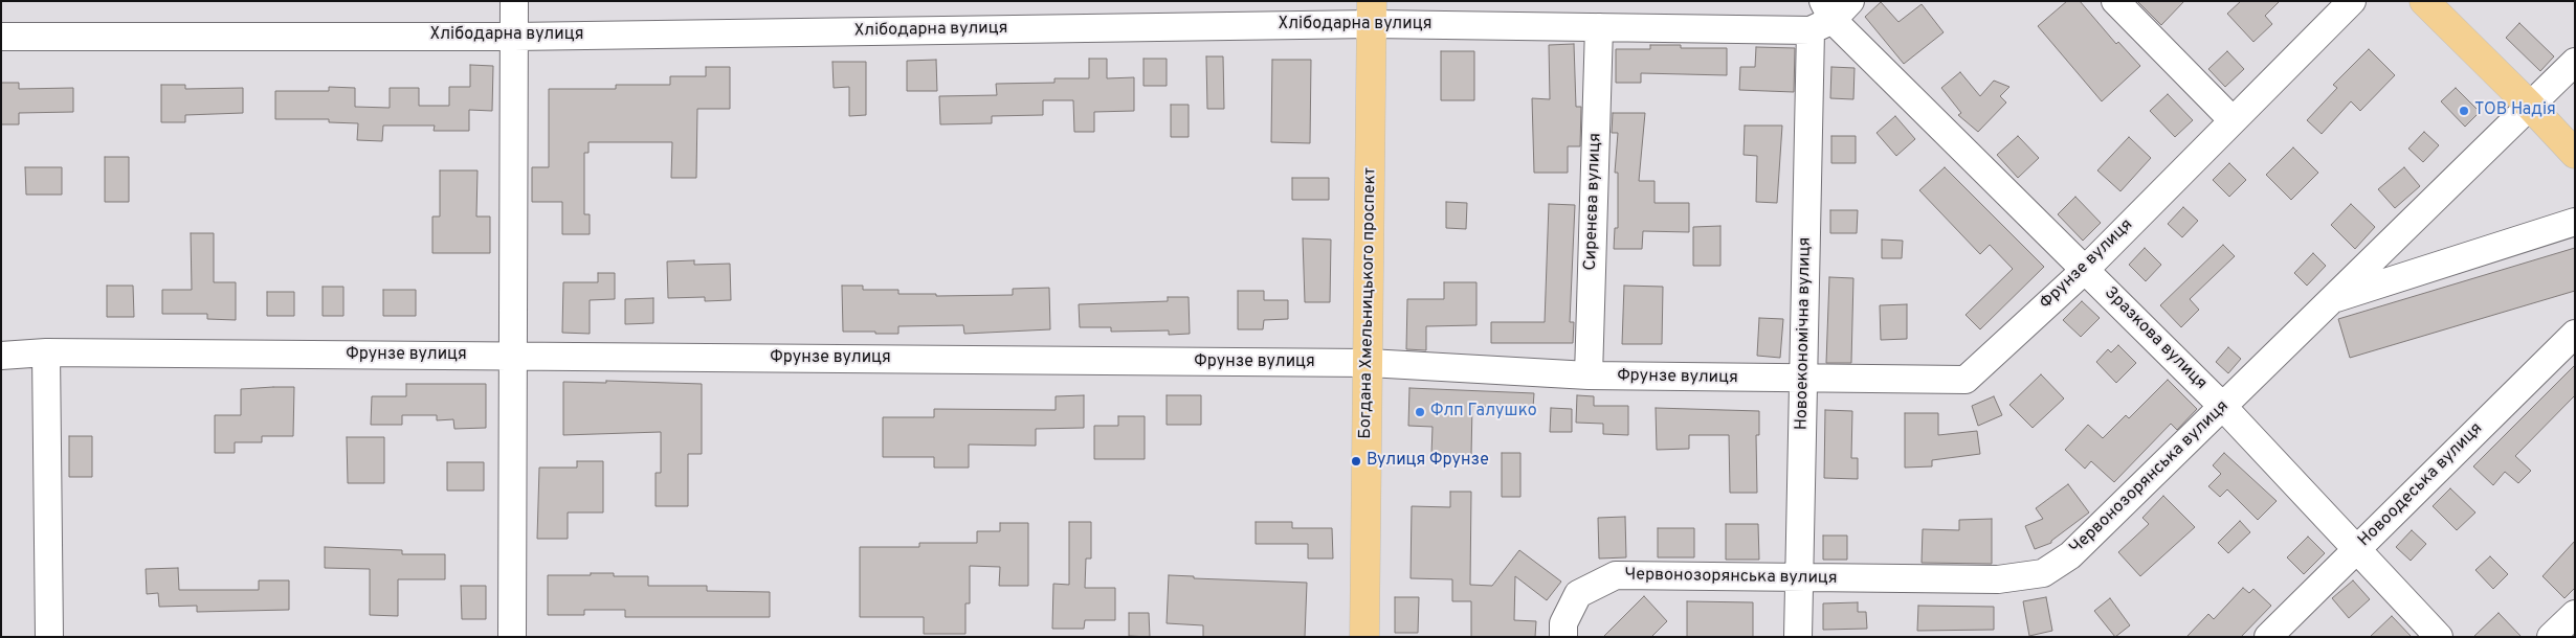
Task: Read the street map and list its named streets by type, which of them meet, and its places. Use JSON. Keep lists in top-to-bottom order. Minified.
{"streets":{"main road":["Богдана Хмельницького проспект"],"street":["Хлібодарна вулиця","Сиренєва вулиця","Фрунзе вулиця","Новоекономічна вулиця","Зразкова вулиця","Червонозорянська вулиця","Новоодеська вулиця"]},"crossings":[["Хлібодарна вулиця","Сиренєва вулиця"],["Хлібодарна вулиця","Богдана Хмельницького проспект"],["Хлібодарна вулиця","Новоекономічна вулиця"],["Хлібодарна вулиця","Зразкова вулиця"],["Сиренєва вулиця","Фрунзе вулиця"],["Фрунзе вулиця","Богдана Хмельницького проспект"],["Фрунзе вулиця","Новоекономічна вулиця"],["Фрунзе вулиця","Зразкова вулиця"],["Новоекономічна вулиця","Зразкова вулиця"],["Новоекономічна вулиця","Червонозорянська вулиця"],["Зразкова вулиця","Червонозорянська вулиця"],["Зразкова вулиця","Новоодеська вулиця"]],"places":["ТОВ Надія","Флп Галушко","Вулиця Фрунзе"]}
